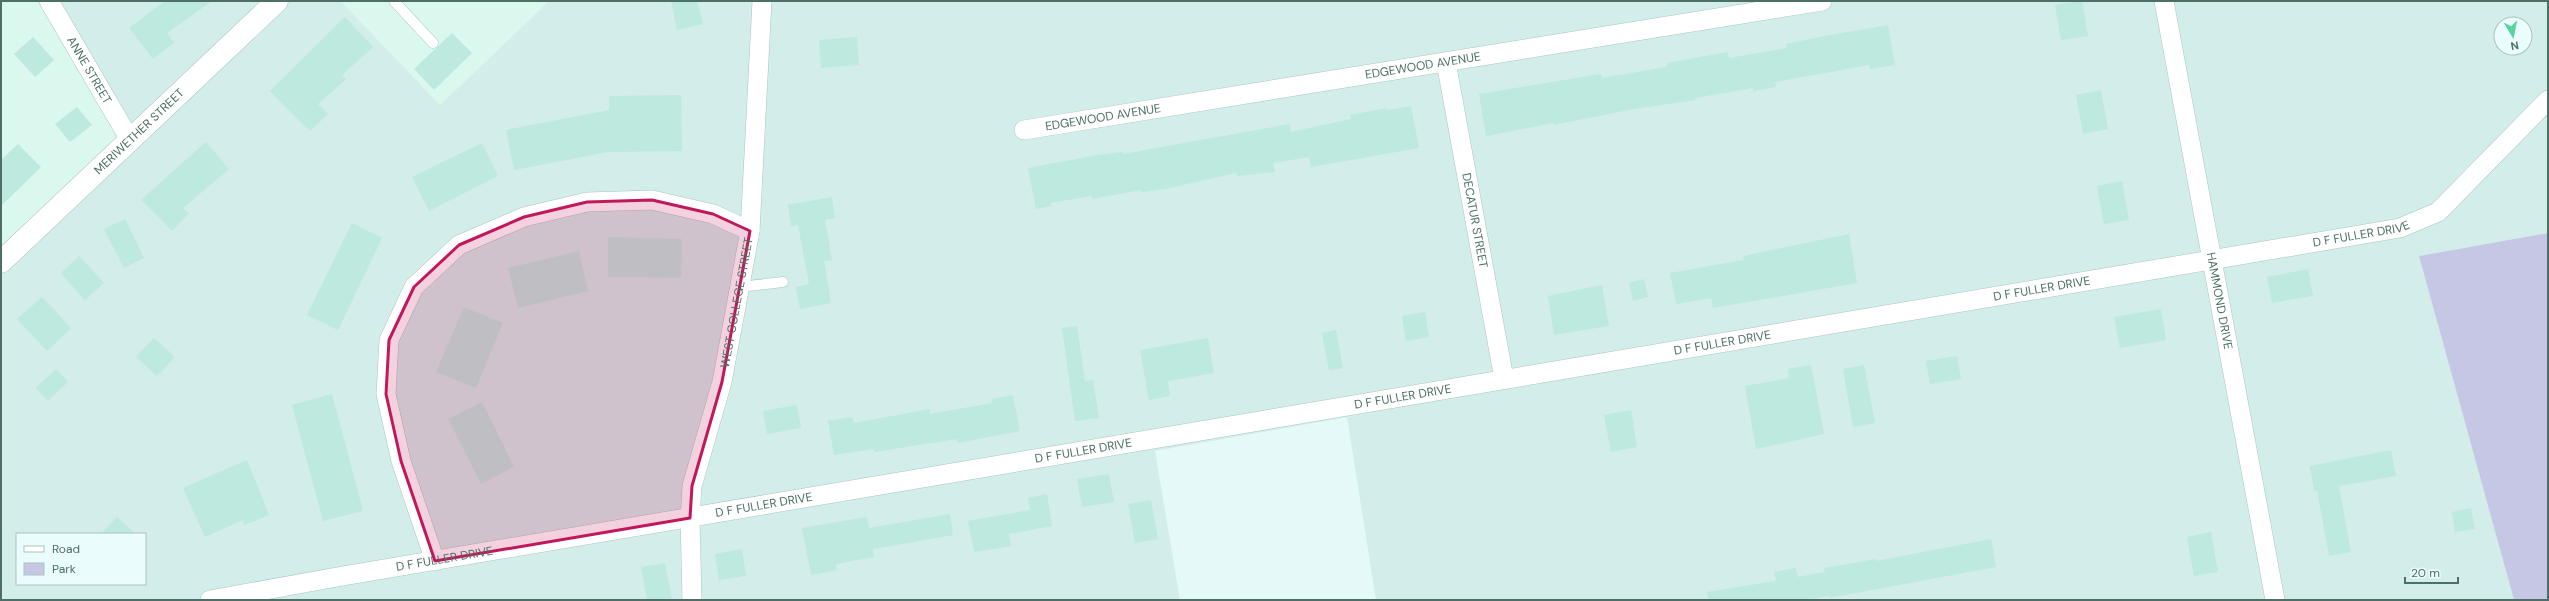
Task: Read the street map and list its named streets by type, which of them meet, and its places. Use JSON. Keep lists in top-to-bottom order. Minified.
{"streets":{"street":["EDGEWOOD AVENUE","ANNE STREET","MERIWETHER STREET","DECATUR STREET","D F FULLER DRIVE","HAMMOND DRIVE","WEST COLLEGE STREET"]},"crossings":[["EDGEWOOD AVENUE","DECATUR STREET"],["ANNE STREET","MERIWETHER STREET"],["DECATUR STREET","D F FULLER DRIVE"],["D F FULLER DRIVE","HAMMOND DRIVE"],["D F FULLER DRIVE","WEST COLLEGE STREET"]],"legend":["Road","Park"],"scale_bar":"20 m","north":"bottom"}
